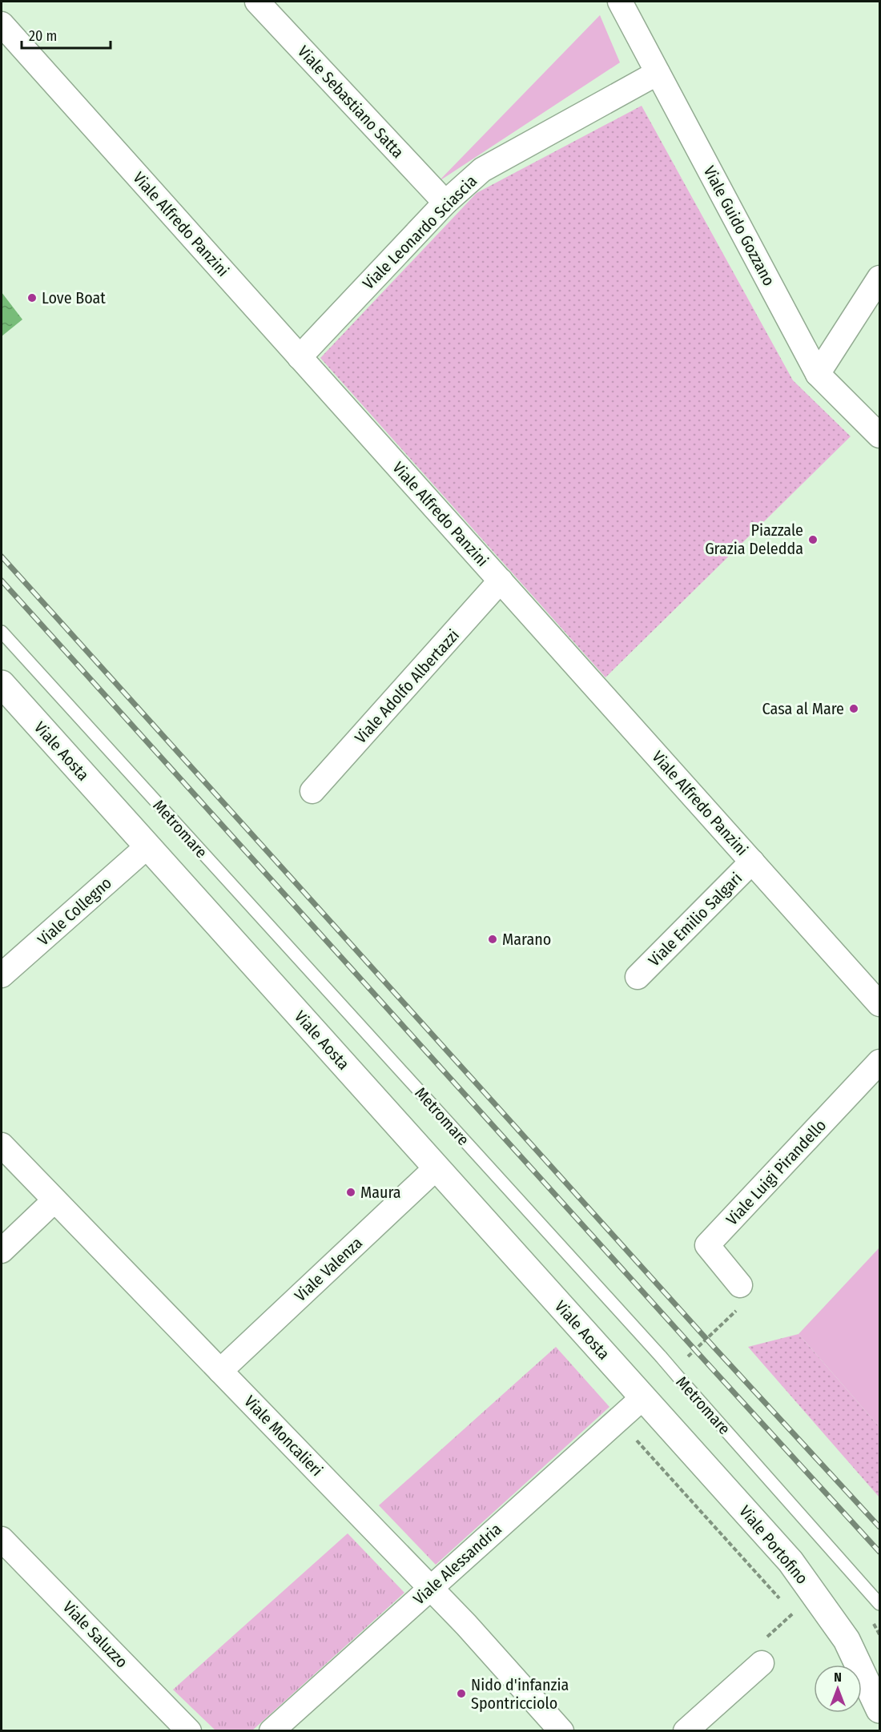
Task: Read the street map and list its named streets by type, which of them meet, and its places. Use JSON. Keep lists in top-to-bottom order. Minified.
{"streets":{"street":["Viale Sebastiano Satta","Viale Alfredo Panzini","Viale Guido Gozzano","Viale Leonardo Sciascia","Viale Adolfo Albertazzi","Viale Aosta","Viale Collegno","Viale Emilio Salgari","Viale Luigi Pirandello","Viale Valenza","Viale Moncalieri","Viale Portofino","Viale Alessandria","Viale Saluzzo"],"lane":["Metromare"]},"crossings":[["Viale Sebastiano Satta","Viale Leonardo Sciascia"],["Viale Alfredo Panzini","Viale Leonardo Sciascia"],["Viale Alfredo Panzini","Viale Adolfo Albertazzi"],["Viale Alfredo Panzini","Viale Emilio Salgari"],["Viale Guido Gozzano","Viale Leonardo Sciascia"],["Viale Aosta","Viale Collegno"],["Viale Aosta","Viale Valenza"],["Viale Aosta","Viale Portofino"],["Viale Aosta","Viale Alessandria"],["Viale Valenza","Viale Moncalieri"],["Viale Moncalieri","Viale Alessandria"],["Viale Portofino","Viale Alessandria"]],"places":["Love Boat","Piazzale Grazia Deledda","Casa al Mare","Marano","Maura","Nido d'infanzia Spontricciolo"],"scale_bar":"20 m","north":"top"}
